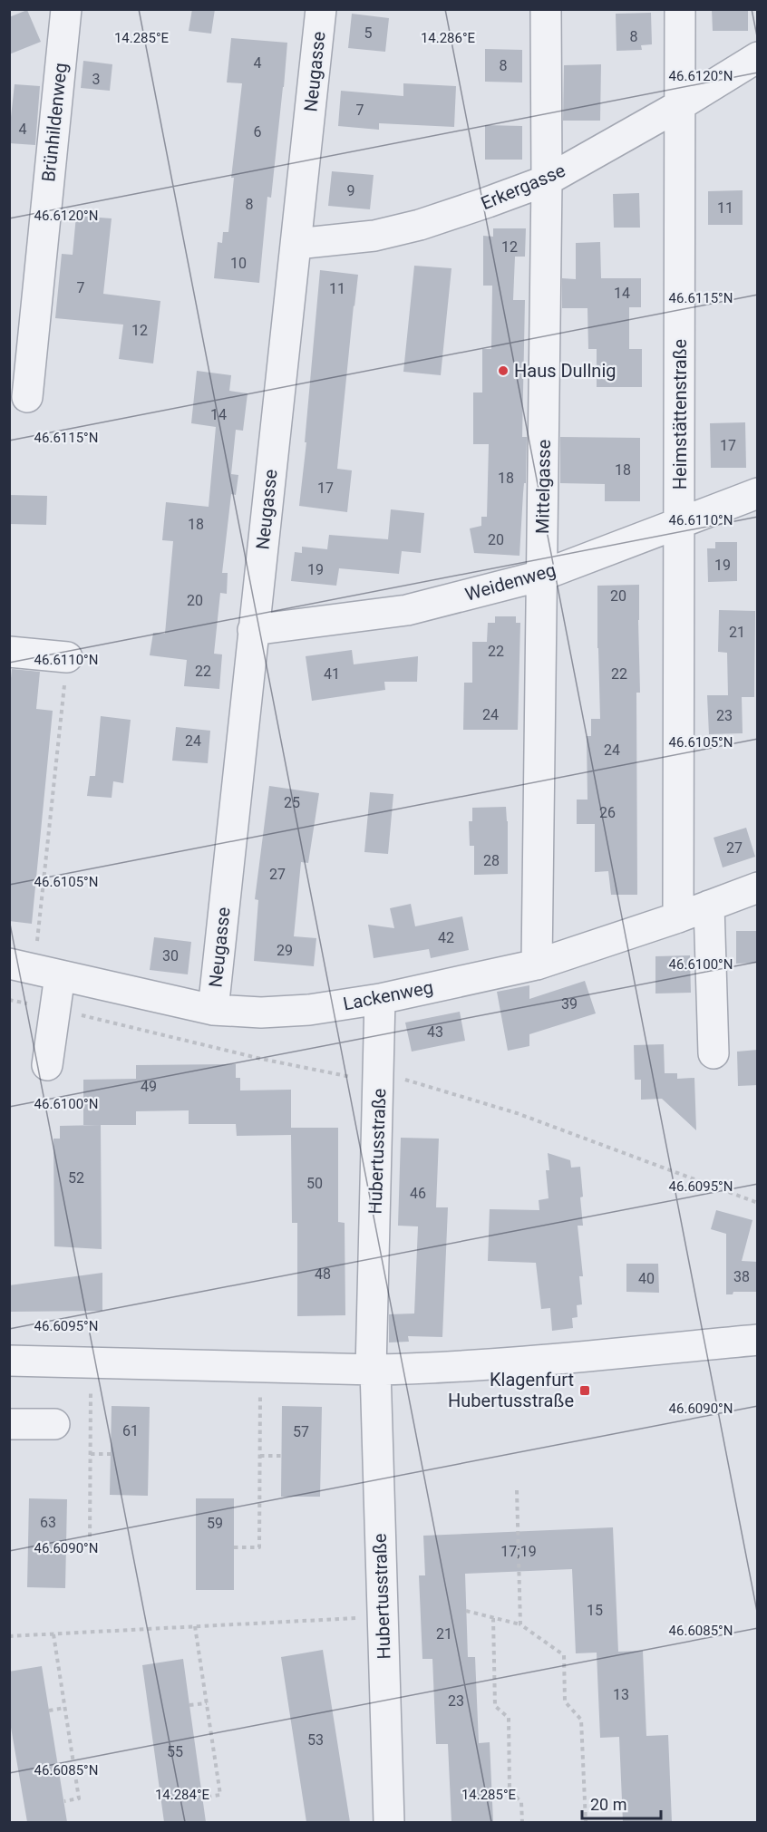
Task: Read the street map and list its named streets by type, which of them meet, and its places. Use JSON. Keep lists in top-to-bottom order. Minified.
{"streets":{"street":["Neugasse","Brünhildenweg","Erkergasse","Heimstättenstraße","Mittelgasse","Weidenweg","Lackenweg","Hubertusstraße"]},"crossings":[["Neugasse","Erkergasse"],["Neugasse","Weidenweg"],["Neugasse","Lackenweg"],["Erkergasse","Heimstättenstraße"],["Erkergasse","Mittelgasse"],["Heimstättenstraße","Weidenweg"],["Heimstättenstraße","Lackenweg"],["Mittelgasse","Weidenweg"],["Mittelgasse","Lackenweg"],["Lackenweg","Hubertusstraße"]],"places":{"other":["Haus Dullnig"],"transit":["Klagenfurt Hubertusstraße"]},"house_numbers":["5","8","4","8","3","7","4","6","9","8","11","12","10","7","11","14","12","14","17","18","18","17","18","20","19","19","20","20","21","22","22","41","22","24","23","24","24","25","26","27","28","27","42","29","30","39","43","49","52","50","46","48","38","40","61","57","63","59","17;19","15","21","13","23","53","55"],"scale_bar":"20 m","coordinates":["14.285°E","14.286°E","46.6120°N","46.6115°N","46.6110°N","46.6105°N","46.6100°N","46.6095°N","46.6090°N","46.6085°N","14.284°E"]}
